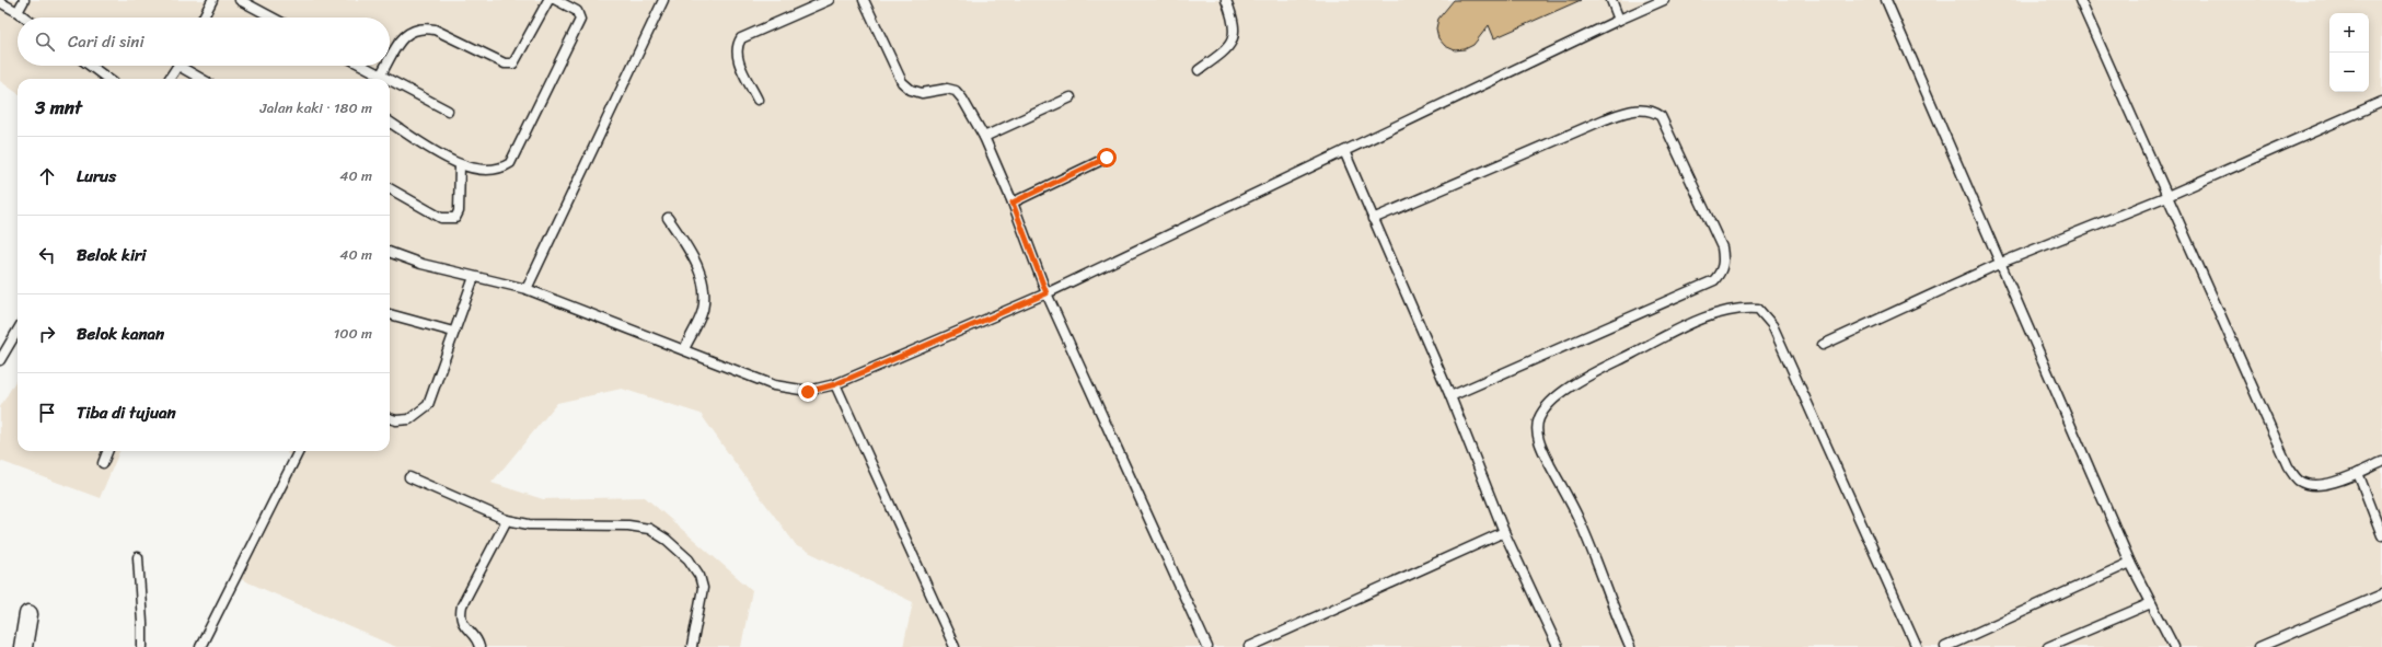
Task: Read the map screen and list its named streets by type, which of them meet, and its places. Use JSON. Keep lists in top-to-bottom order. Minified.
{"page":{"map_buttons":["+","−"],"search":"Cari di sini","heading":["3 mnt","Jalan kaki · 180 m"],"list":[["Lurus","40 m"],["Belok kiri","40 m"],["Belok kanan","100 m"],"Tiba di tujuan"]}}
